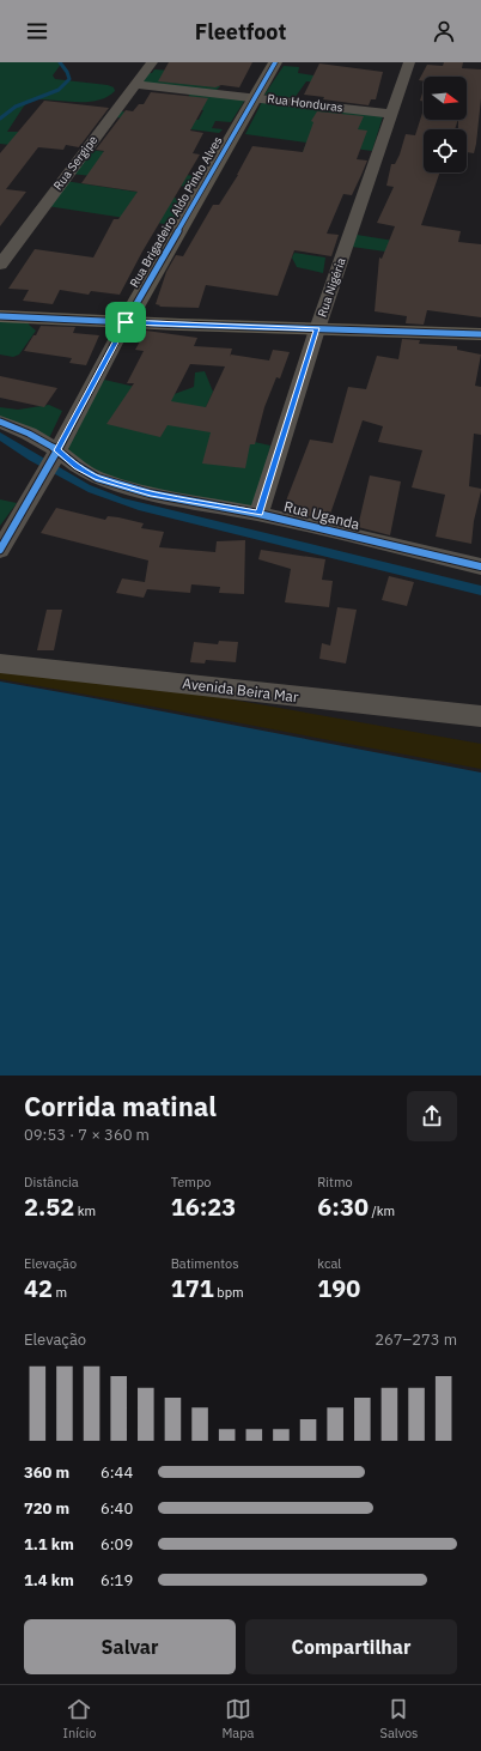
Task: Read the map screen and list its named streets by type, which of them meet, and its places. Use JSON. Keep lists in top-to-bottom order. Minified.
{"streets":{"street":["Rua Honduras","Rua Sergipe","Rua Brigadeiro Aldo Pinho Alves","Rua Nigéria","Rua Uganda","Avenida Beira Mar"]},"crossings":[["Rua Honduras","Rua Sergipe"],["Rua Honduras","Rua Brigadeiro Aldo Pinho Alves"],["Rua Honduras","Rua Nigéria"],["Rua Brigadeiro Aldo Pinho Alves","Rua Uganda"],["Rua Nigéria","Rua Uganda"]],"north":"right","page":{"header":"Fleetfoot","heading":["Corrida matinal","09:53 · 7 × 360 m"],"stats":[["Distância","2.52 km"],["Tempo","16:23"],["Ritmo","6:30 /km"],["Elevação","42 m"],["Batimentos","171 bpm"],["kcal","190"]],"chart":["Elevação","267–273 m"],"list":[{"name":"360 m","note":"6:44"},{"name":"720 m","note":"6:40"},{"name":"1.1 km","note":"6:09"},{"name":"1.4 km","note":"6:19"}],"buttons":["Salvar","Compartilhar"],"tabs":["Início","Mapa","Salvos"]}}
